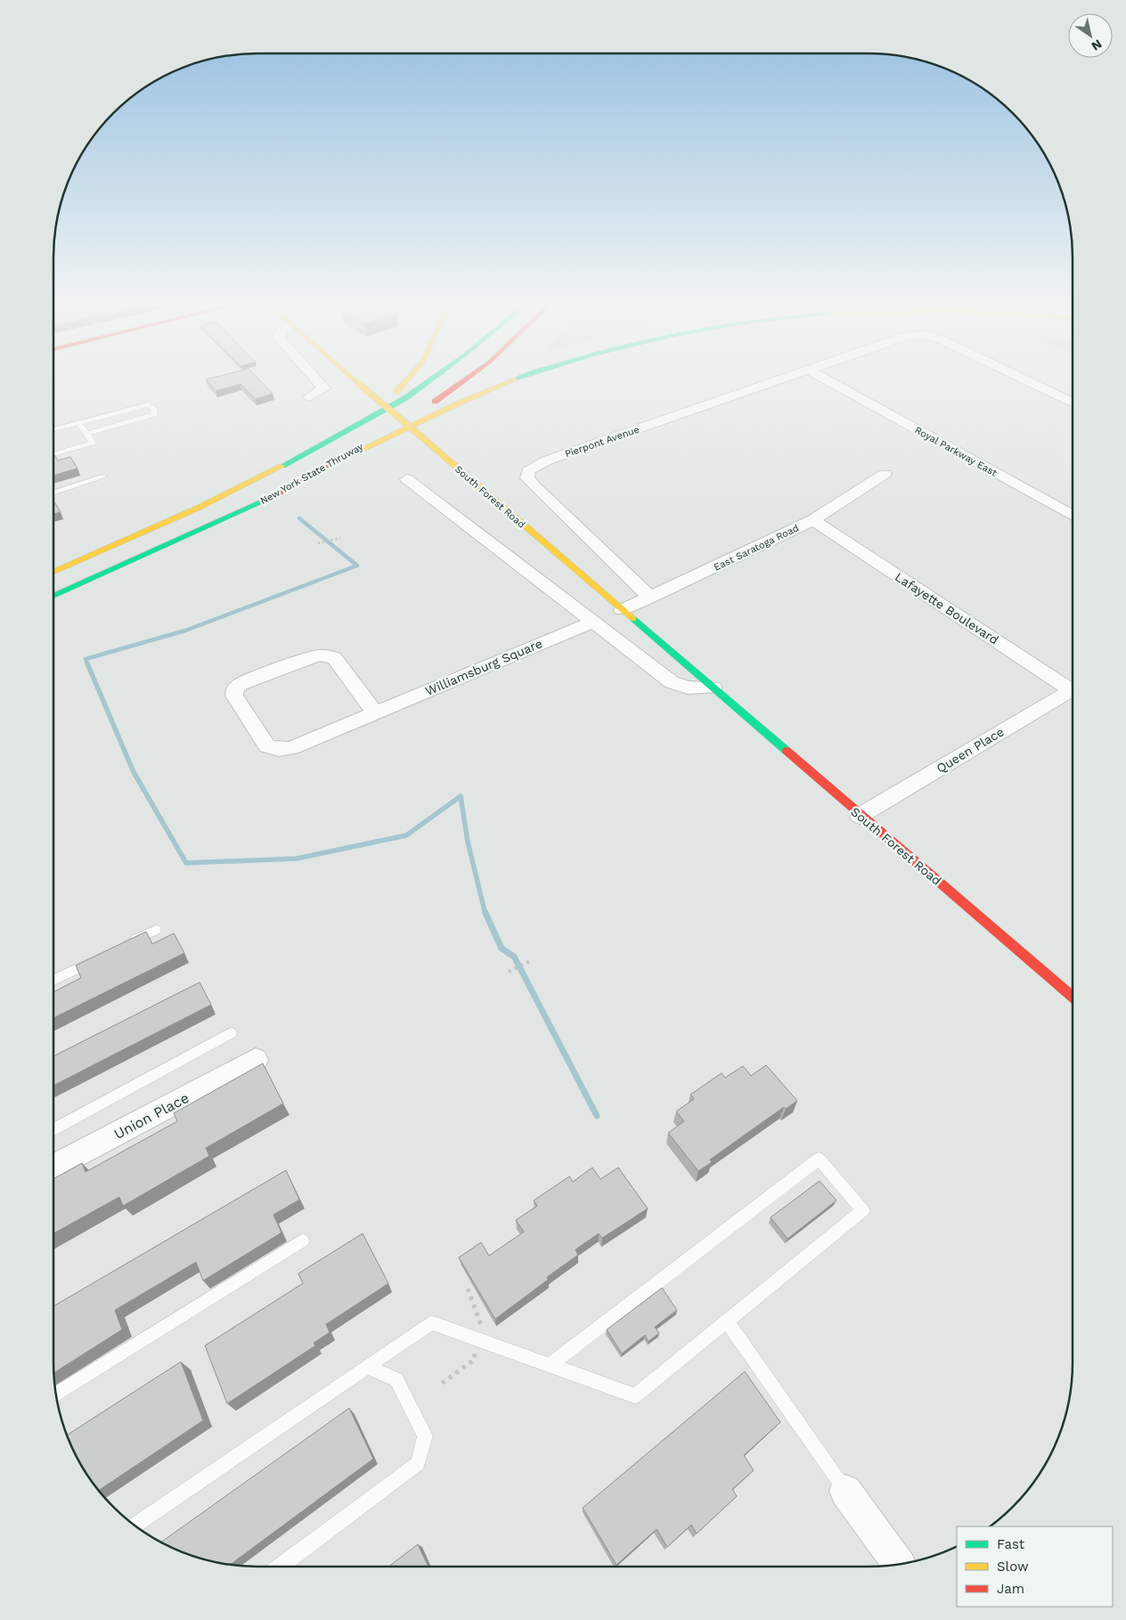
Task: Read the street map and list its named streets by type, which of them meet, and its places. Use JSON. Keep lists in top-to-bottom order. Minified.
{"streets":{"main road":["New York State Thruway","South Forest Road"],"street":["Pierpont Avenue","Royal Parkway East","East Saratoga Road","Lafayette Boulevard","Williamsburg Square","Queen Place","Union Place"]},"crossings":[["Pierpont Avenue","East Saratoga Road"],["South Forest Road","East Saratoga Road"],["South Forest Road","Queen Place"],["East Saratoga Road","Lafayette Boulevard"]],"legend":["Fast","Slow","Jam"],"north":"bottom right"}
